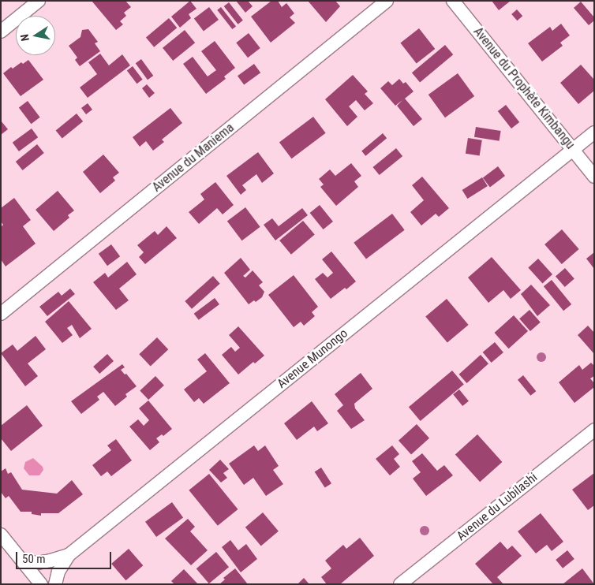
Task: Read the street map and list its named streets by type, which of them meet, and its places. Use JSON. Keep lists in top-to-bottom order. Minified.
{"streets":{"street":["Avenue du Prophète Kimbangu","Avenue du Maniema","Avenue Munongo","Avenue du Lubilashi"]},"crossings":[["Avenue du Prophète Kimbangu","Avenue Munongo"]],"scale_bar":"50 m","north":"left"}
